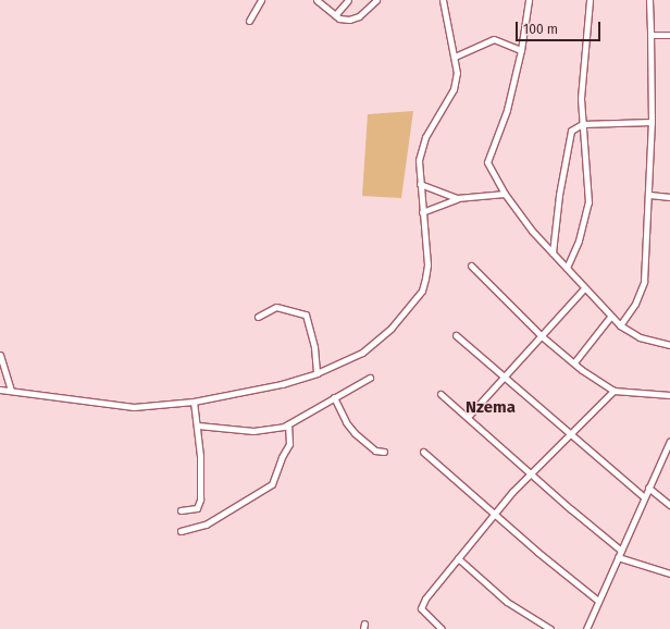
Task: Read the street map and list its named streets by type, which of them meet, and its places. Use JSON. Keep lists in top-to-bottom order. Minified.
{"districts":["Nzema"],"scale_bar":"100 m"}
